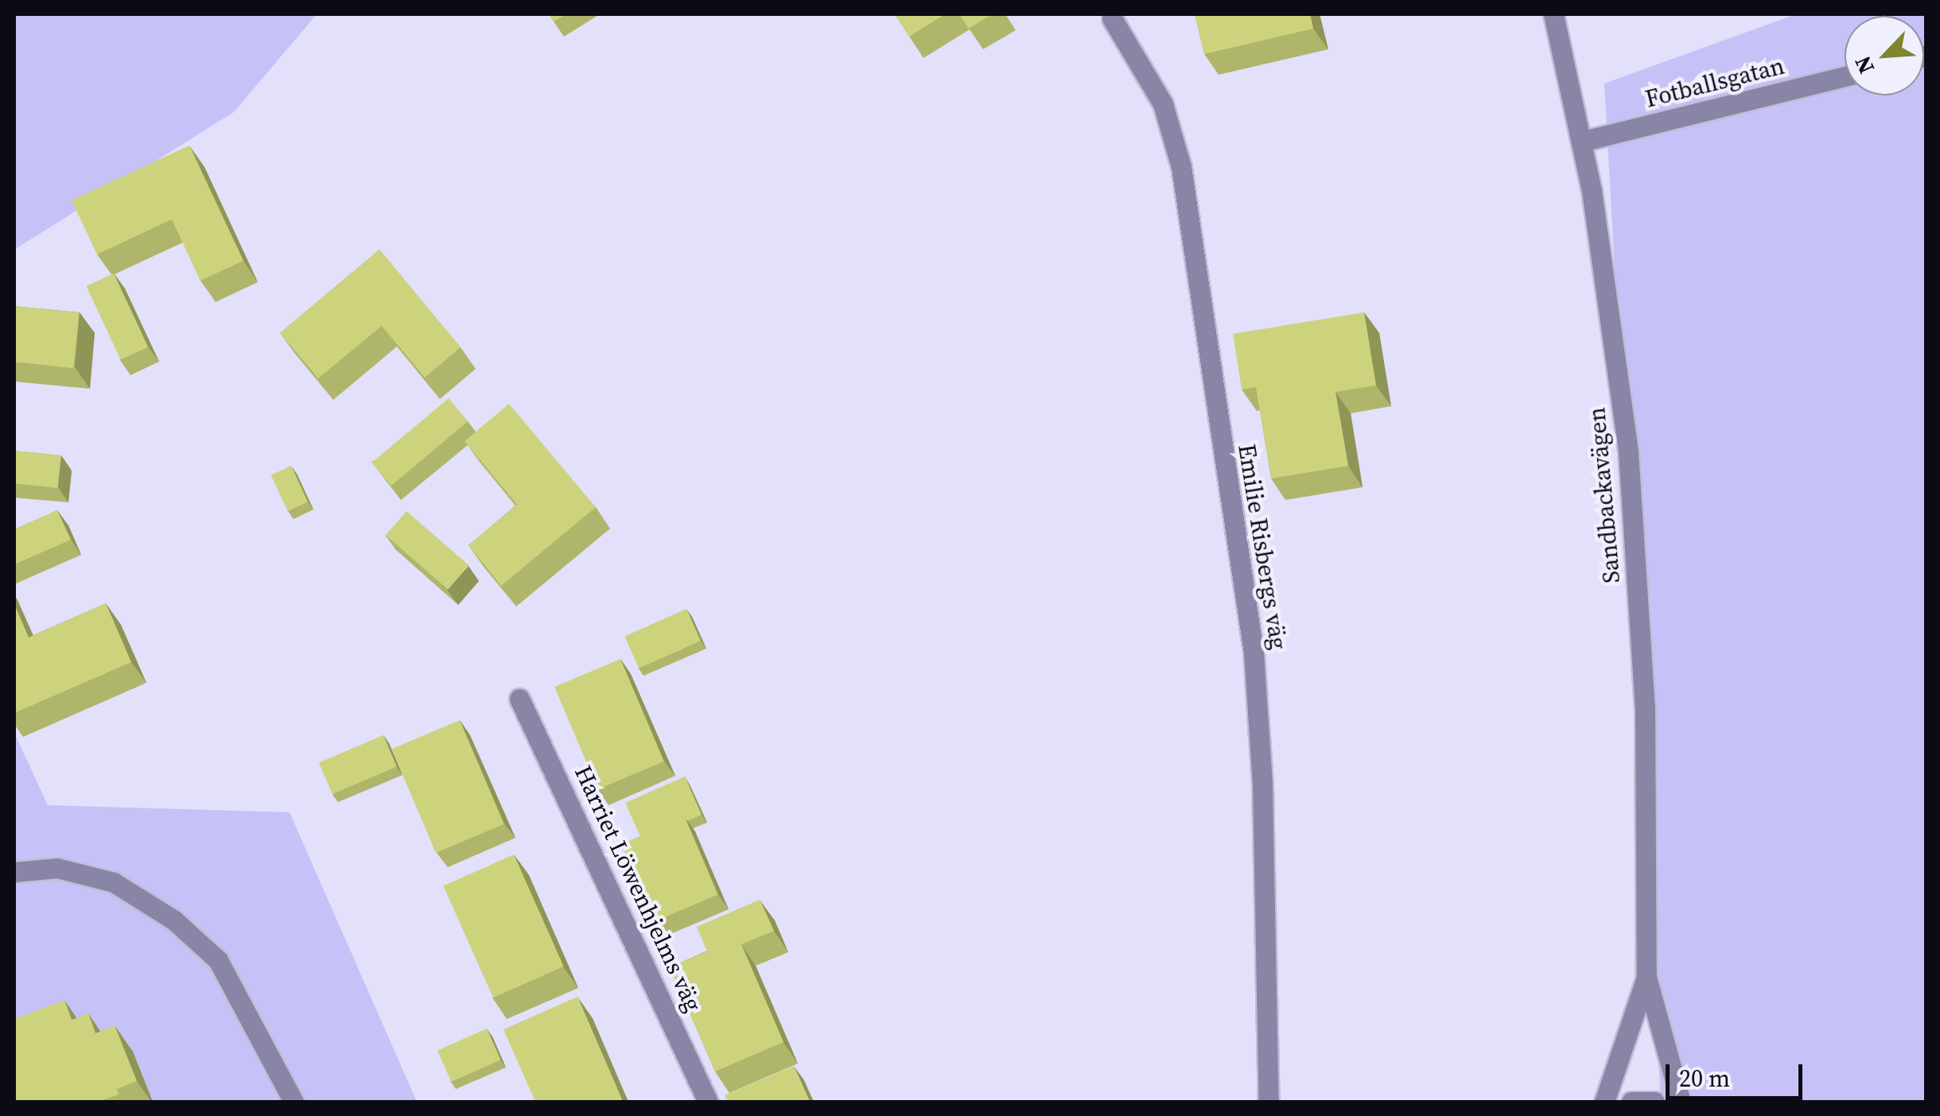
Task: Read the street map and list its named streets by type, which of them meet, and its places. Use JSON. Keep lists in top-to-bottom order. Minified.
{"streets":{"street":["Fotballsgatan","Sandbackavägen","Emilie Risbergs väg","Harriet Löwenhjelms väg"]},"crossings":[["Fotballsgatan","Sandbackavägen"]],"scale_bar":"20 m","north":"bottom left"}
